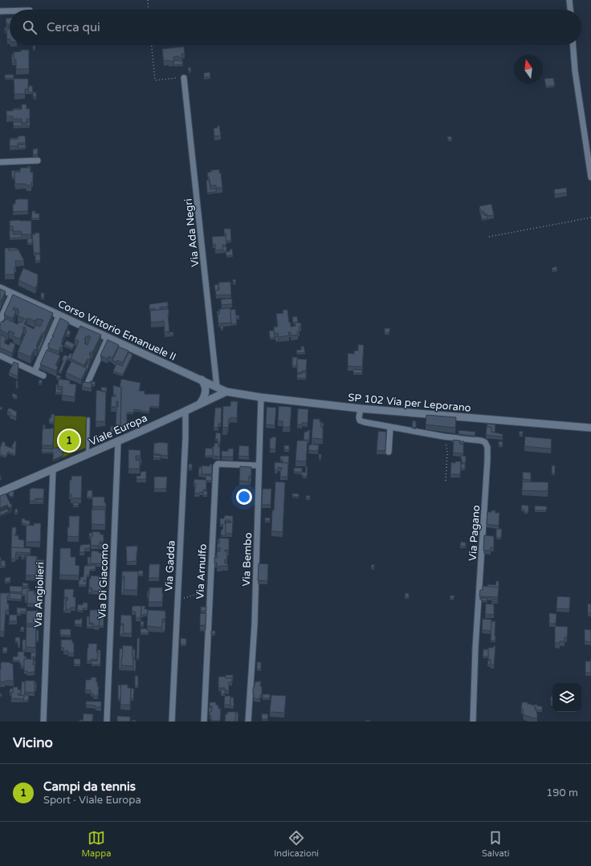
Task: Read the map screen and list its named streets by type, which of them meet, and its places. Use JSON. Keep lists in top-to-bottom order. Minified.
{"streets":{"street":["Via Ada Negri","Corso Vittorio Emanuele II","SP 102 Via per Leporano","Viale Europa","Via Pagano","Via Bembo","Via Gadda","Via Arnulfo","Via Di Giacomo","Via Angiolieri"]},"crossings":[["Via Ada Negri","Corso Vittorio Emanuele II"],["Corso Vittorio Emanuele II","SP 102 Via per Leporano"],["Corso Vittorio Emanuele II","Viale Europa"],["SP 102 Via per Leporano","Viale Europa"],["SP 102 Via per Leporano","Via Pagano"],["SP 102 Via per Leporano","Via Bembo"],["Viale Europa","Via Gadda"],["Viale Europa","Via Di Giacomo"],["Viale Europa","Via Angiolieri"],["Via Bembo","Via Arnulfo"]],"north":"top","page":{"search":"Cerca qui","pins":"1","heading":"Vicino","list":[{"mark":"1","name":"Campi da tennis","note":"Sport · Viale Europa","value":"190 m"}],"nav":["Mappa","Indicazioni","Salvati"]}}
